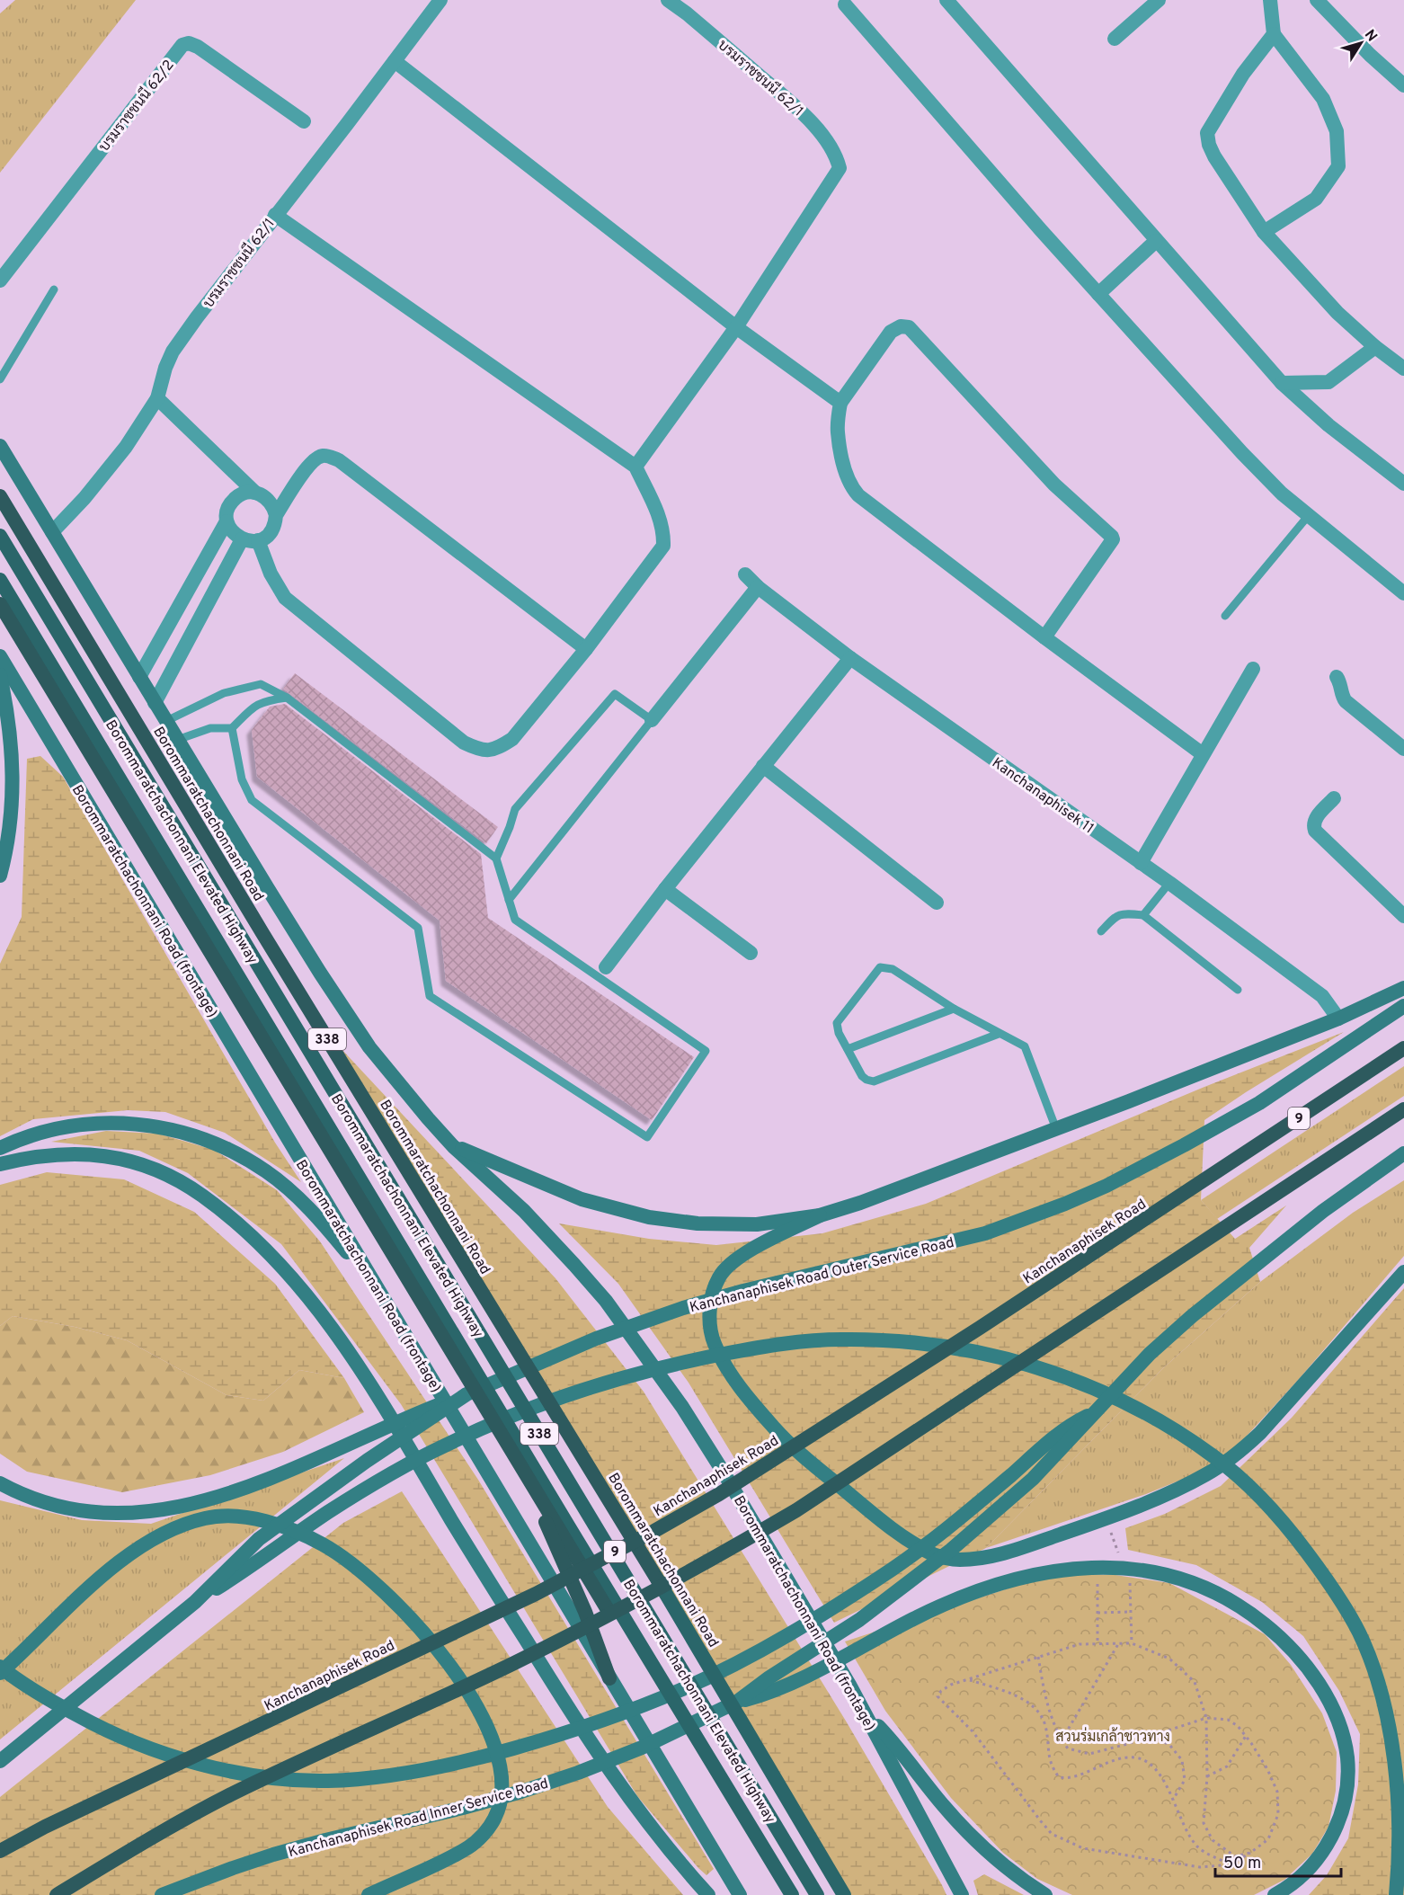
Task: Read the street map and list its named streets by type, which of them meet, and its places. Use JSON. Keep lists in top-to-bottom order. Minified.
{"streets":{"highway":["Borommaratchachonnani Road","338","9","Kanchanaphisek Road"],"main road":["Borommaratchachonnani Elevated Highway","Borommaratchachonnani Road (frontage)","Kanchanaphisek Road Outer Service Road","Kanchanaphisek Road Inner Service Road"],"street":["บรมราชชนนี 62/1","บรมราชชนนี 62/2","Kanchanaphisek 11"]},"crossings":[["บรมราชชนนี 62/1","Borommaratchachonnani Road (frontage)"]],"parks":["สวนร่มเกล้าชาวทาง"],"scale_bar":"50 m","north":"top right"}
